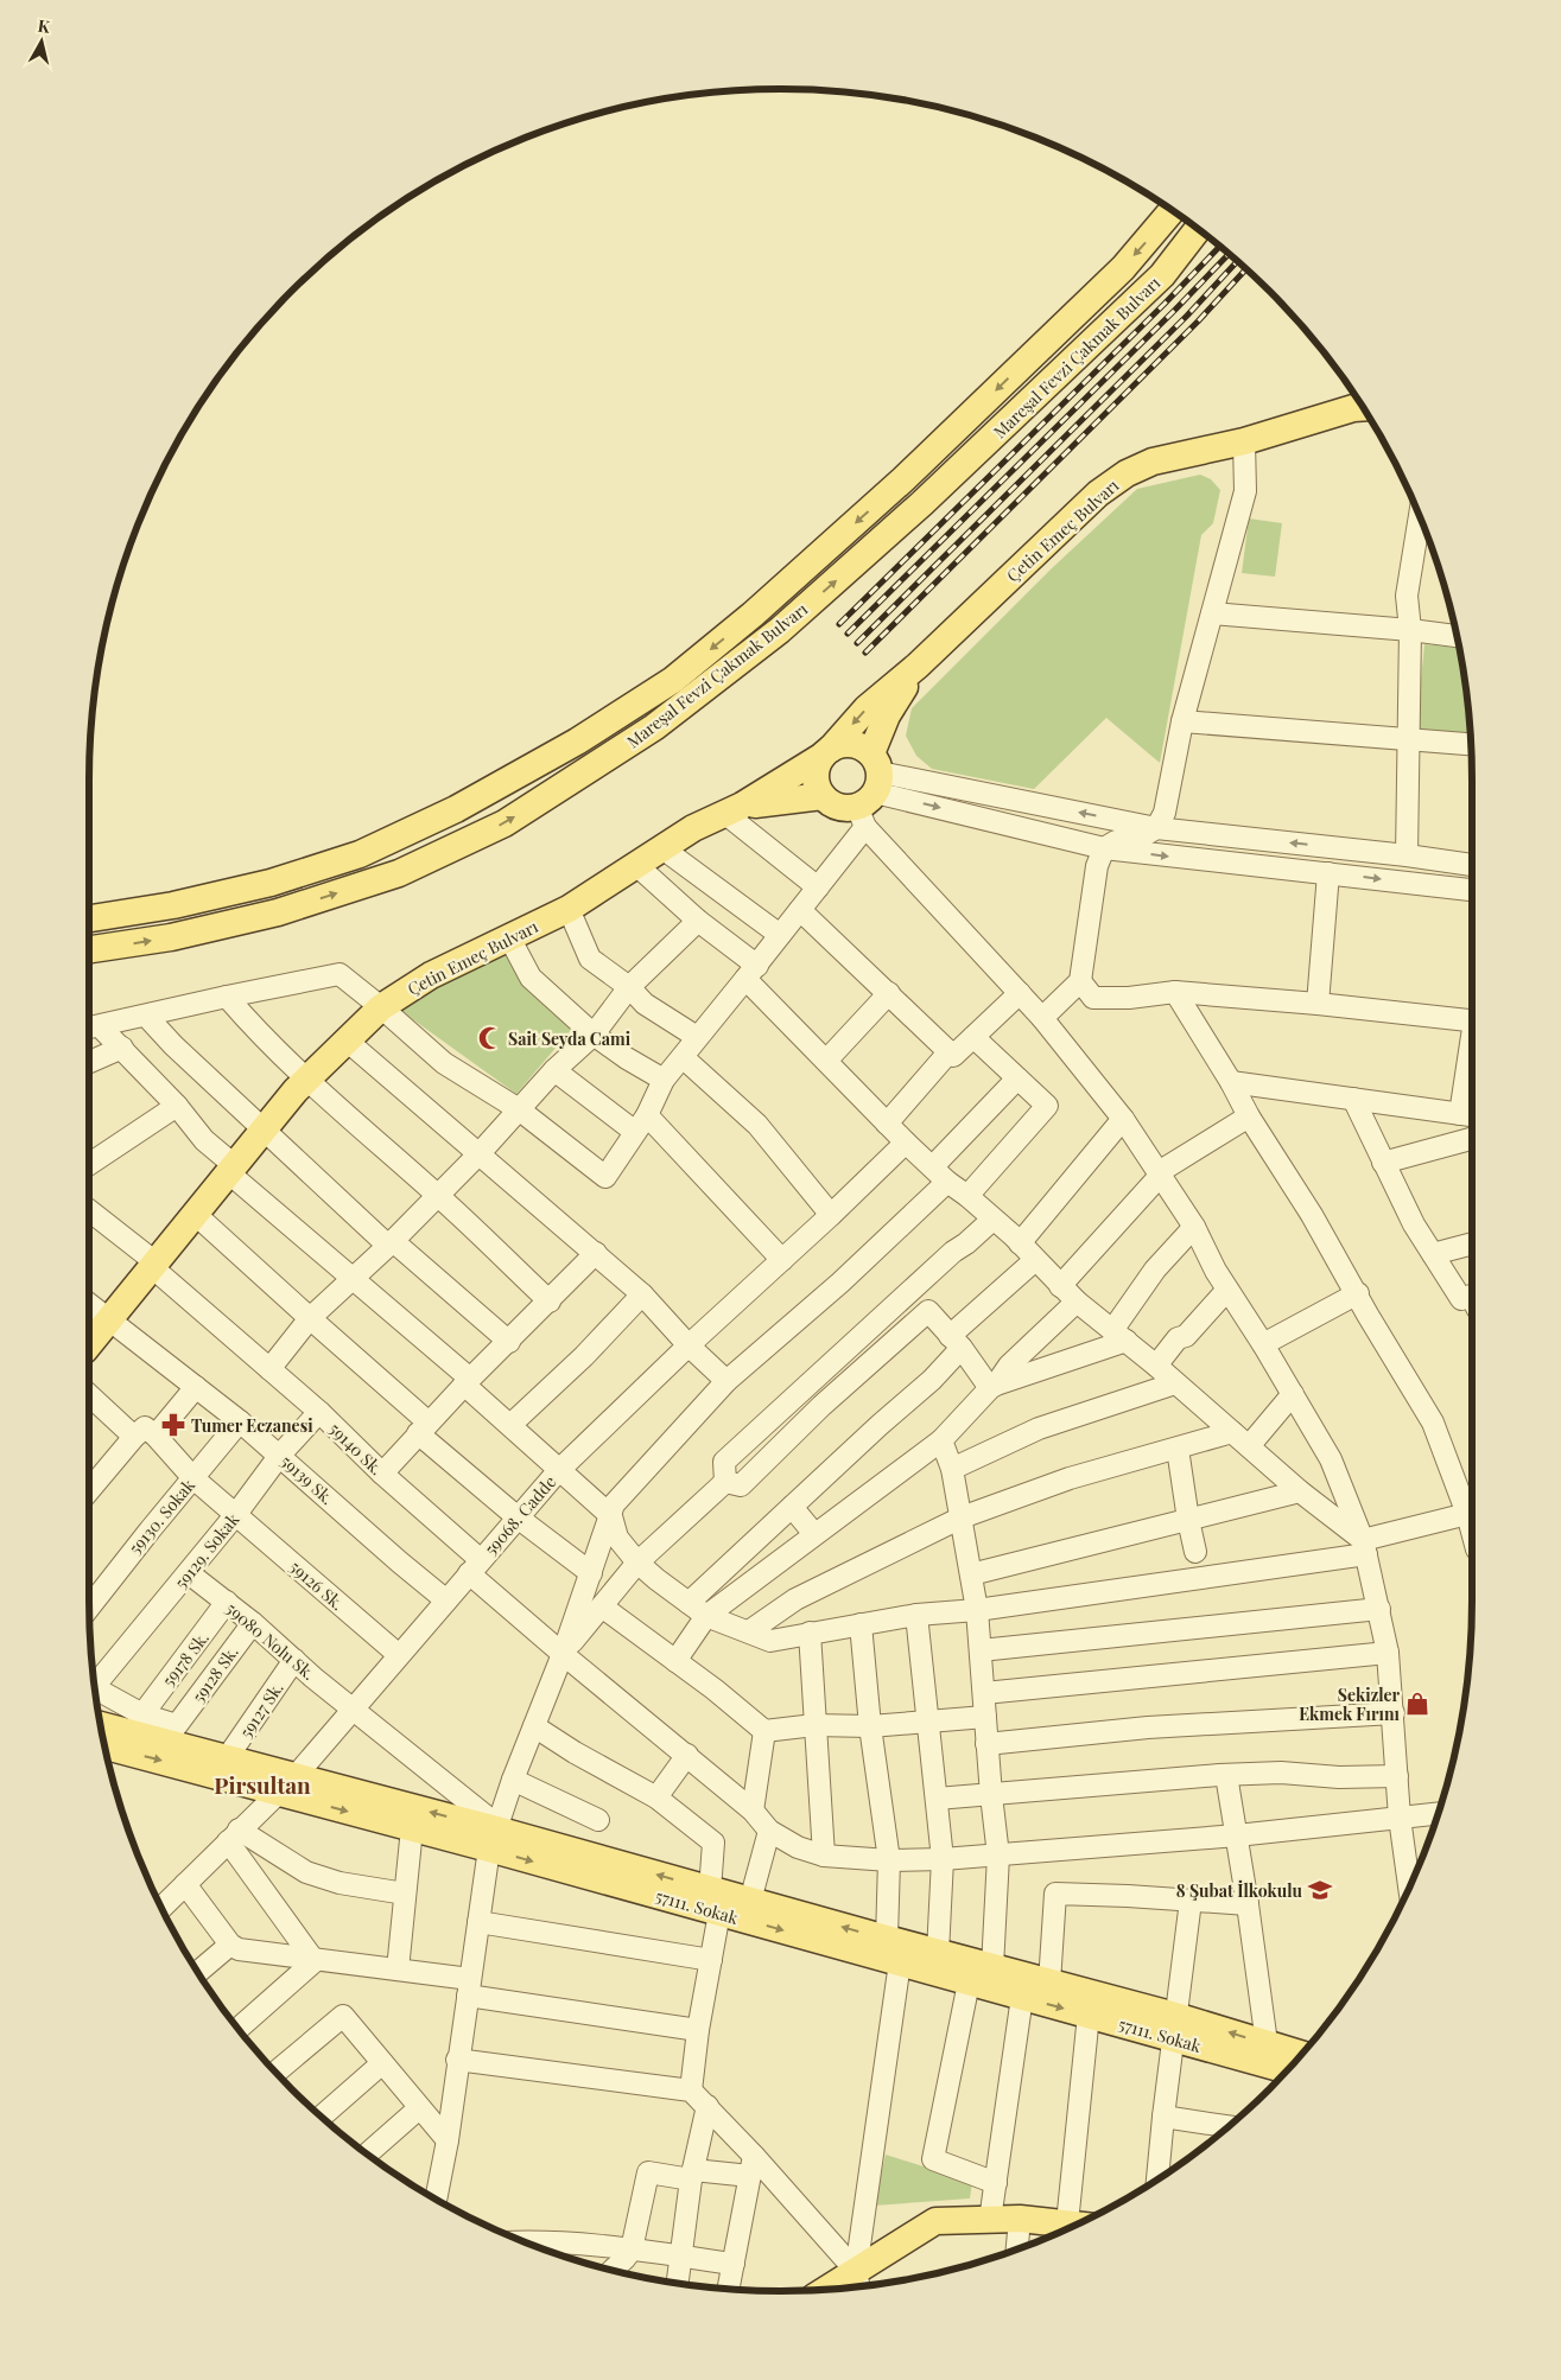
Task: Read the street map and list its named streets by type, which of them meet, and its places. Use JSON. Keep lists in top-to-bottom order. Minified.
{"streets":{"main road":["Mareşal Fevzi Çakmak Bulvarı","Çetin Emeç Bulvarı","57111. Sokak"],"street":["59140 Sk.","59139 Sk.","59068. Cadde","59130. Sokak","59129. Sokak","59126 Sk.","59080 Nolu Sk.","59178 Sk.","59128 Sk.","59127 Sk."]},"crossings":[["Çetin Emeç Bulvarı","59140 Sk."],["Çetin Emeç Bulvarı","59139 Sk."],["59140 Sk.","59068. Cadde"],["59140 Sk.","59129. Sokak"],["59139 Sk.","59068. Cadde"],["59139 Sk.","59130. Sokak"],["59139 Sk.","59129. Sokak"],["59068. Cadde","59126 Sk."],["59068. Cadde","59080 Nolu Sk."],["59130. Sokak","59126 Sk."],["59129. Sokak","59126 Sk."],["59129. Sokak","59080 Nolu Sk."],["59080 Nolu Sk.","59178 Sk."],["59080 Nolu Sk.","59128 Sk."],["59080 Nolu Sk.","59127 Sk."],["59178 Sk.","59128 Sk."]],"districts":["Pirsultan"],"places":{"mosque":["Sait Seyda Cami"],"pharmacy":["Tumer Eczanesi"],"shop":["Sekizler Ekmek Fırını"],"school or university":["8 Şubat İlkokulu"]},"north":"top"}
